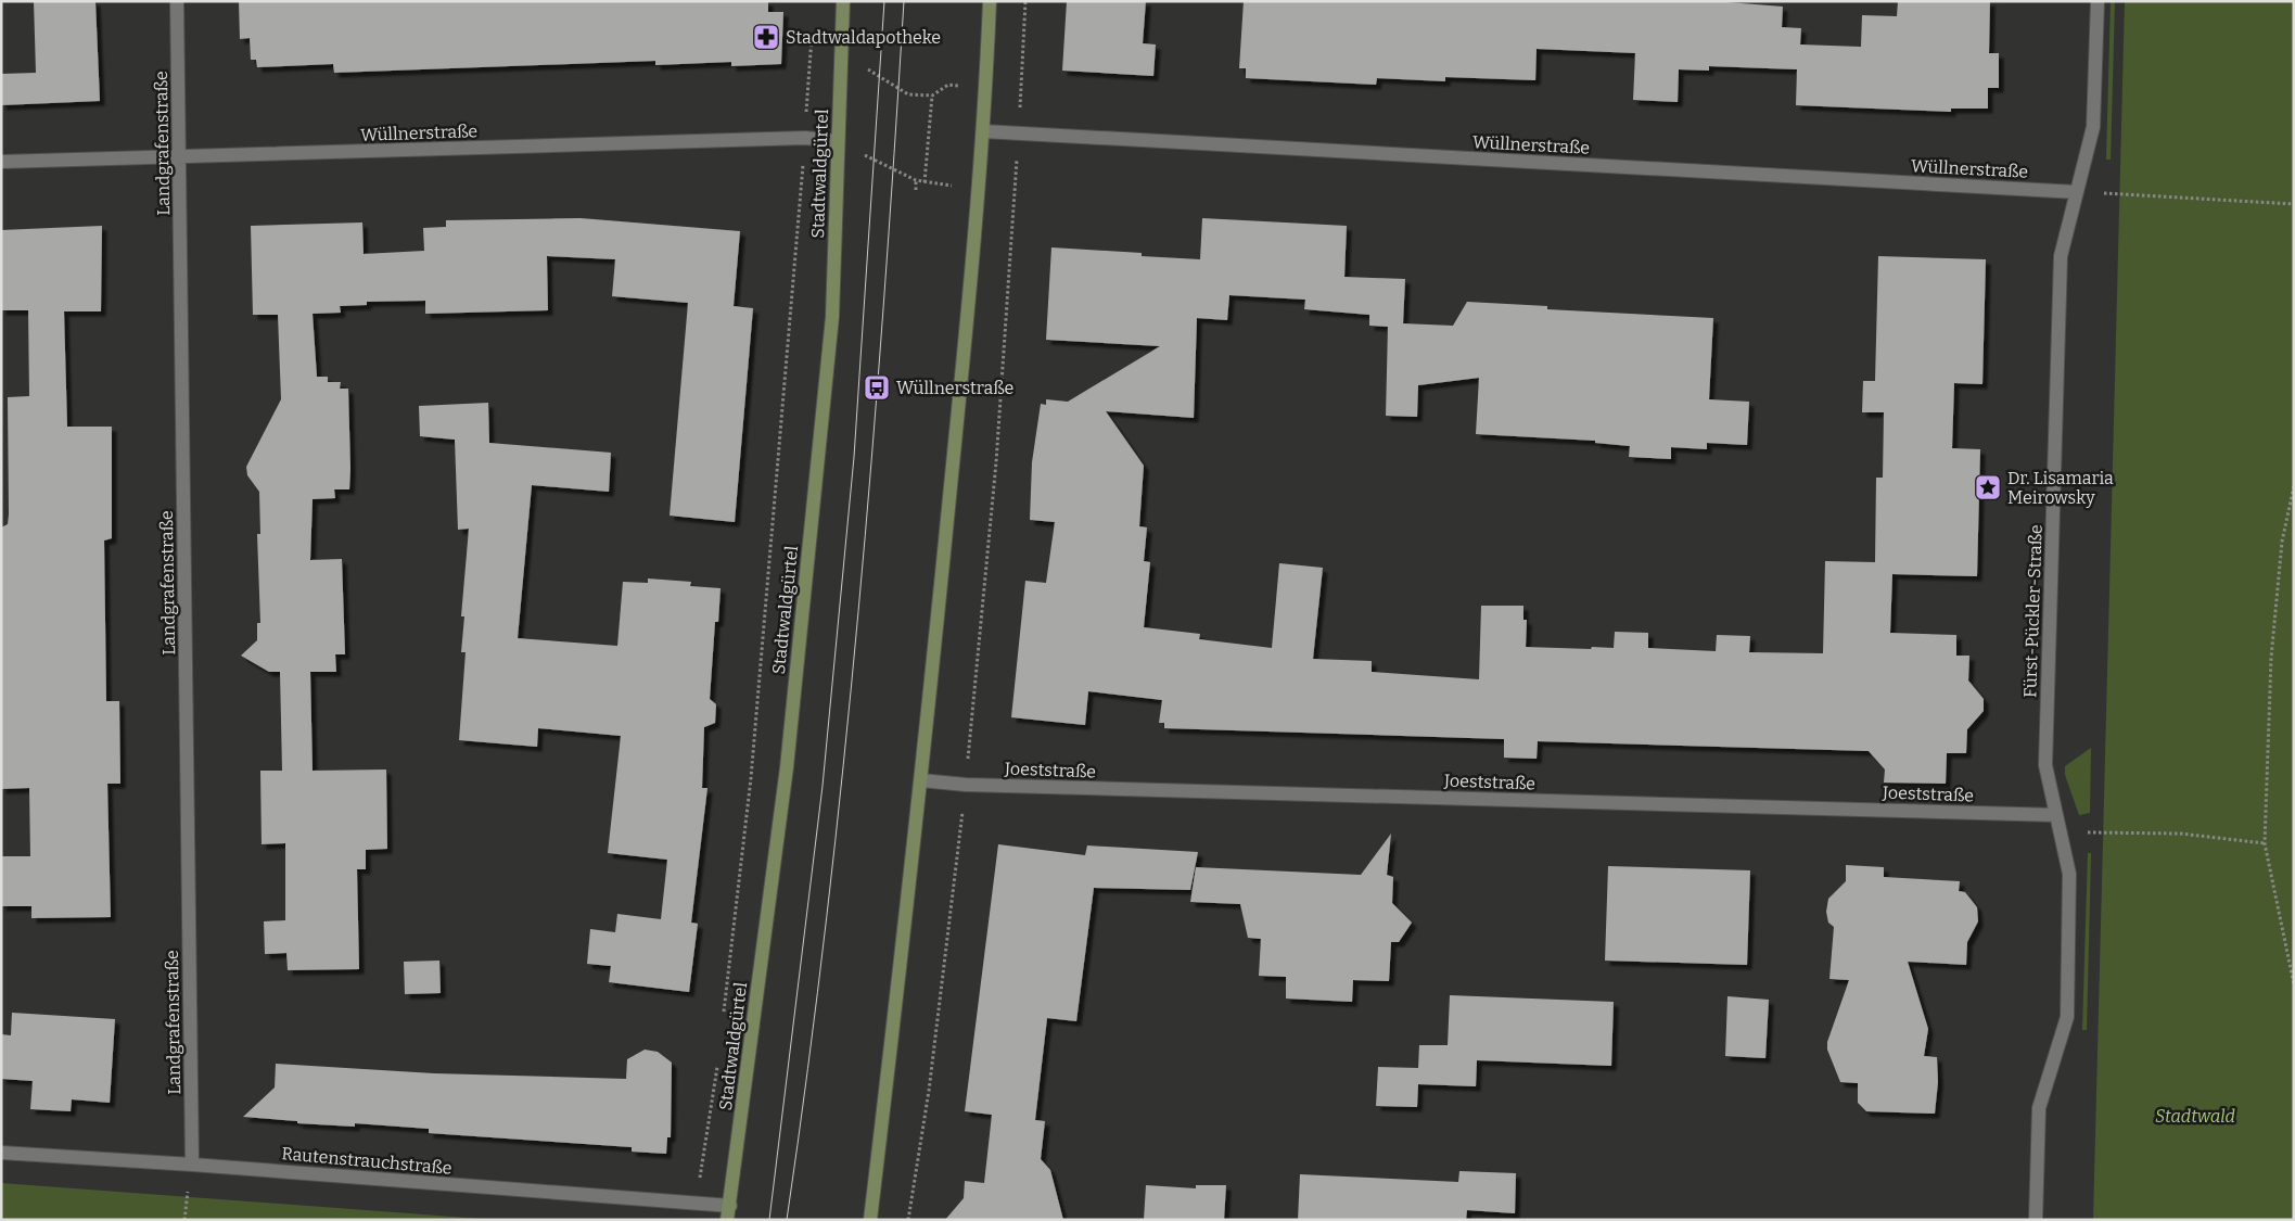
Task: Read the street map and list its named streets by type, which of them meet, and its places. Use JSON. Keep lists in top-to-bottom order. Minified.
{"streets":{"main road":["Stadtwaldgürtel"],"street":["Wüllnerstraße","Landgrafenstraße","Fürst-Pückler-Straße","Joeststraße","Rautenstrauchstraße"]},"crossings":[["Wüllnerstraße","Landgrafenstraße"],["Wüllnerstraße","Stadtwaldgürtel"],["Wüllnerstraße","Fürst-Pückler-Straße"],["Landgrafenstraße","Rautenstrauchstraße"],["Stadtwaldgürtel","Rautenstrauchstraße"],["Fürst-Pückler-Straße","Joeststraße"]],"parks":["Stadtwald"],"places":{"pharmacy":["Stadtwaldapotheke"],"bus stop":["Wüllnerstraße"],"place":["Dr. Lisamaria Meirowsky"]}}
